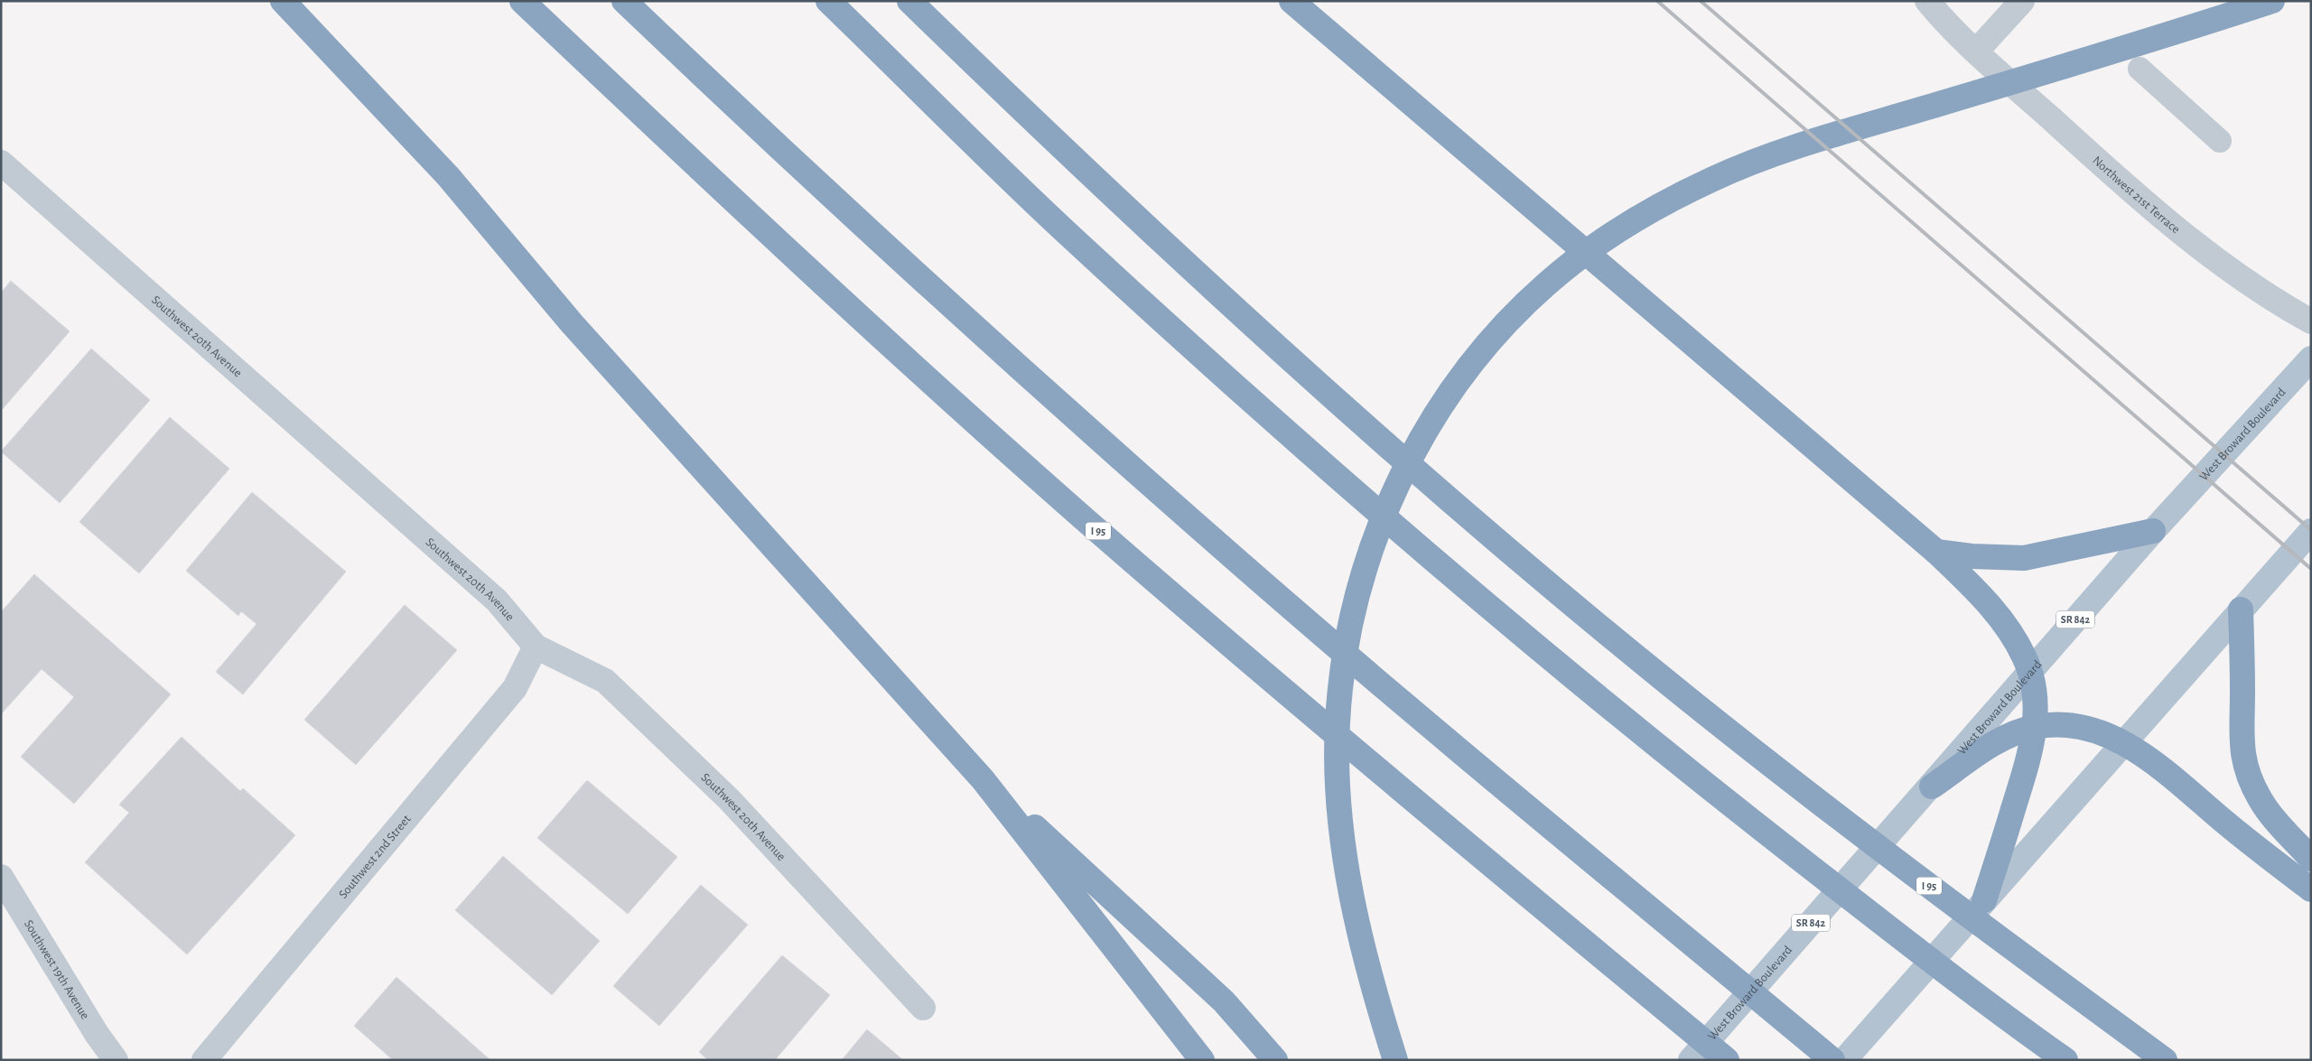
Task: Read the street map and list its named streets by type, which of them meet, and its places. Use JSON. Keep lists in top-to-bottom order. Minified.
{"streets":{"highway":["I 95"],"main road":["West Broward Boulevard","SR 842"],"street":["Northwest 21st Terrace","Southwest 20th Avenue","Southwest 2nd Street","Southwest 19th Avenue"]},"crossings":[["Southwest 20th Avenue","Southwest 2nd Street"]]}
